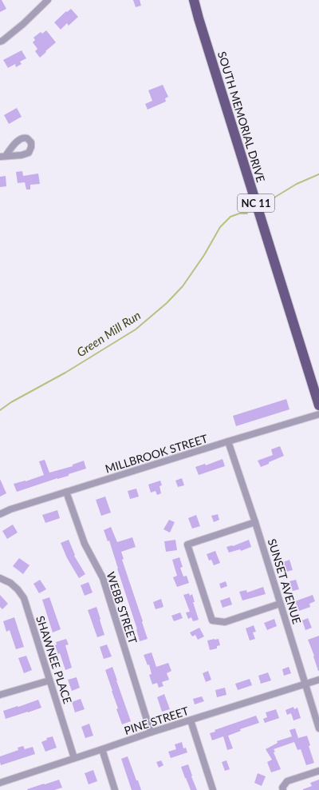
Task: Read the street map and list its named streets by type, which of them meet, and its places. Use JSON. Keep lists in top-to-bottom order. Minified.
{"streets":{"main road":["SOUTH MEMORIAL DRIVE","NC 11"],"street":["MILLBROOK STREET","SUNSET AVENUE","WEBB STREET","SHAWNEE PLACE","PINE STREET"]},"crossings":[["MILLBROOK STREET","SUNSET AVENUE"],["MILLBROOK STREET","WEBB STREET"],["SUNSET AVENUE","PINE STREET"],["WEBB STREET","PINE STREET"],["SHAWNEE PLACE","PINE STREET"]],"water":["Green Mill Run"]}
